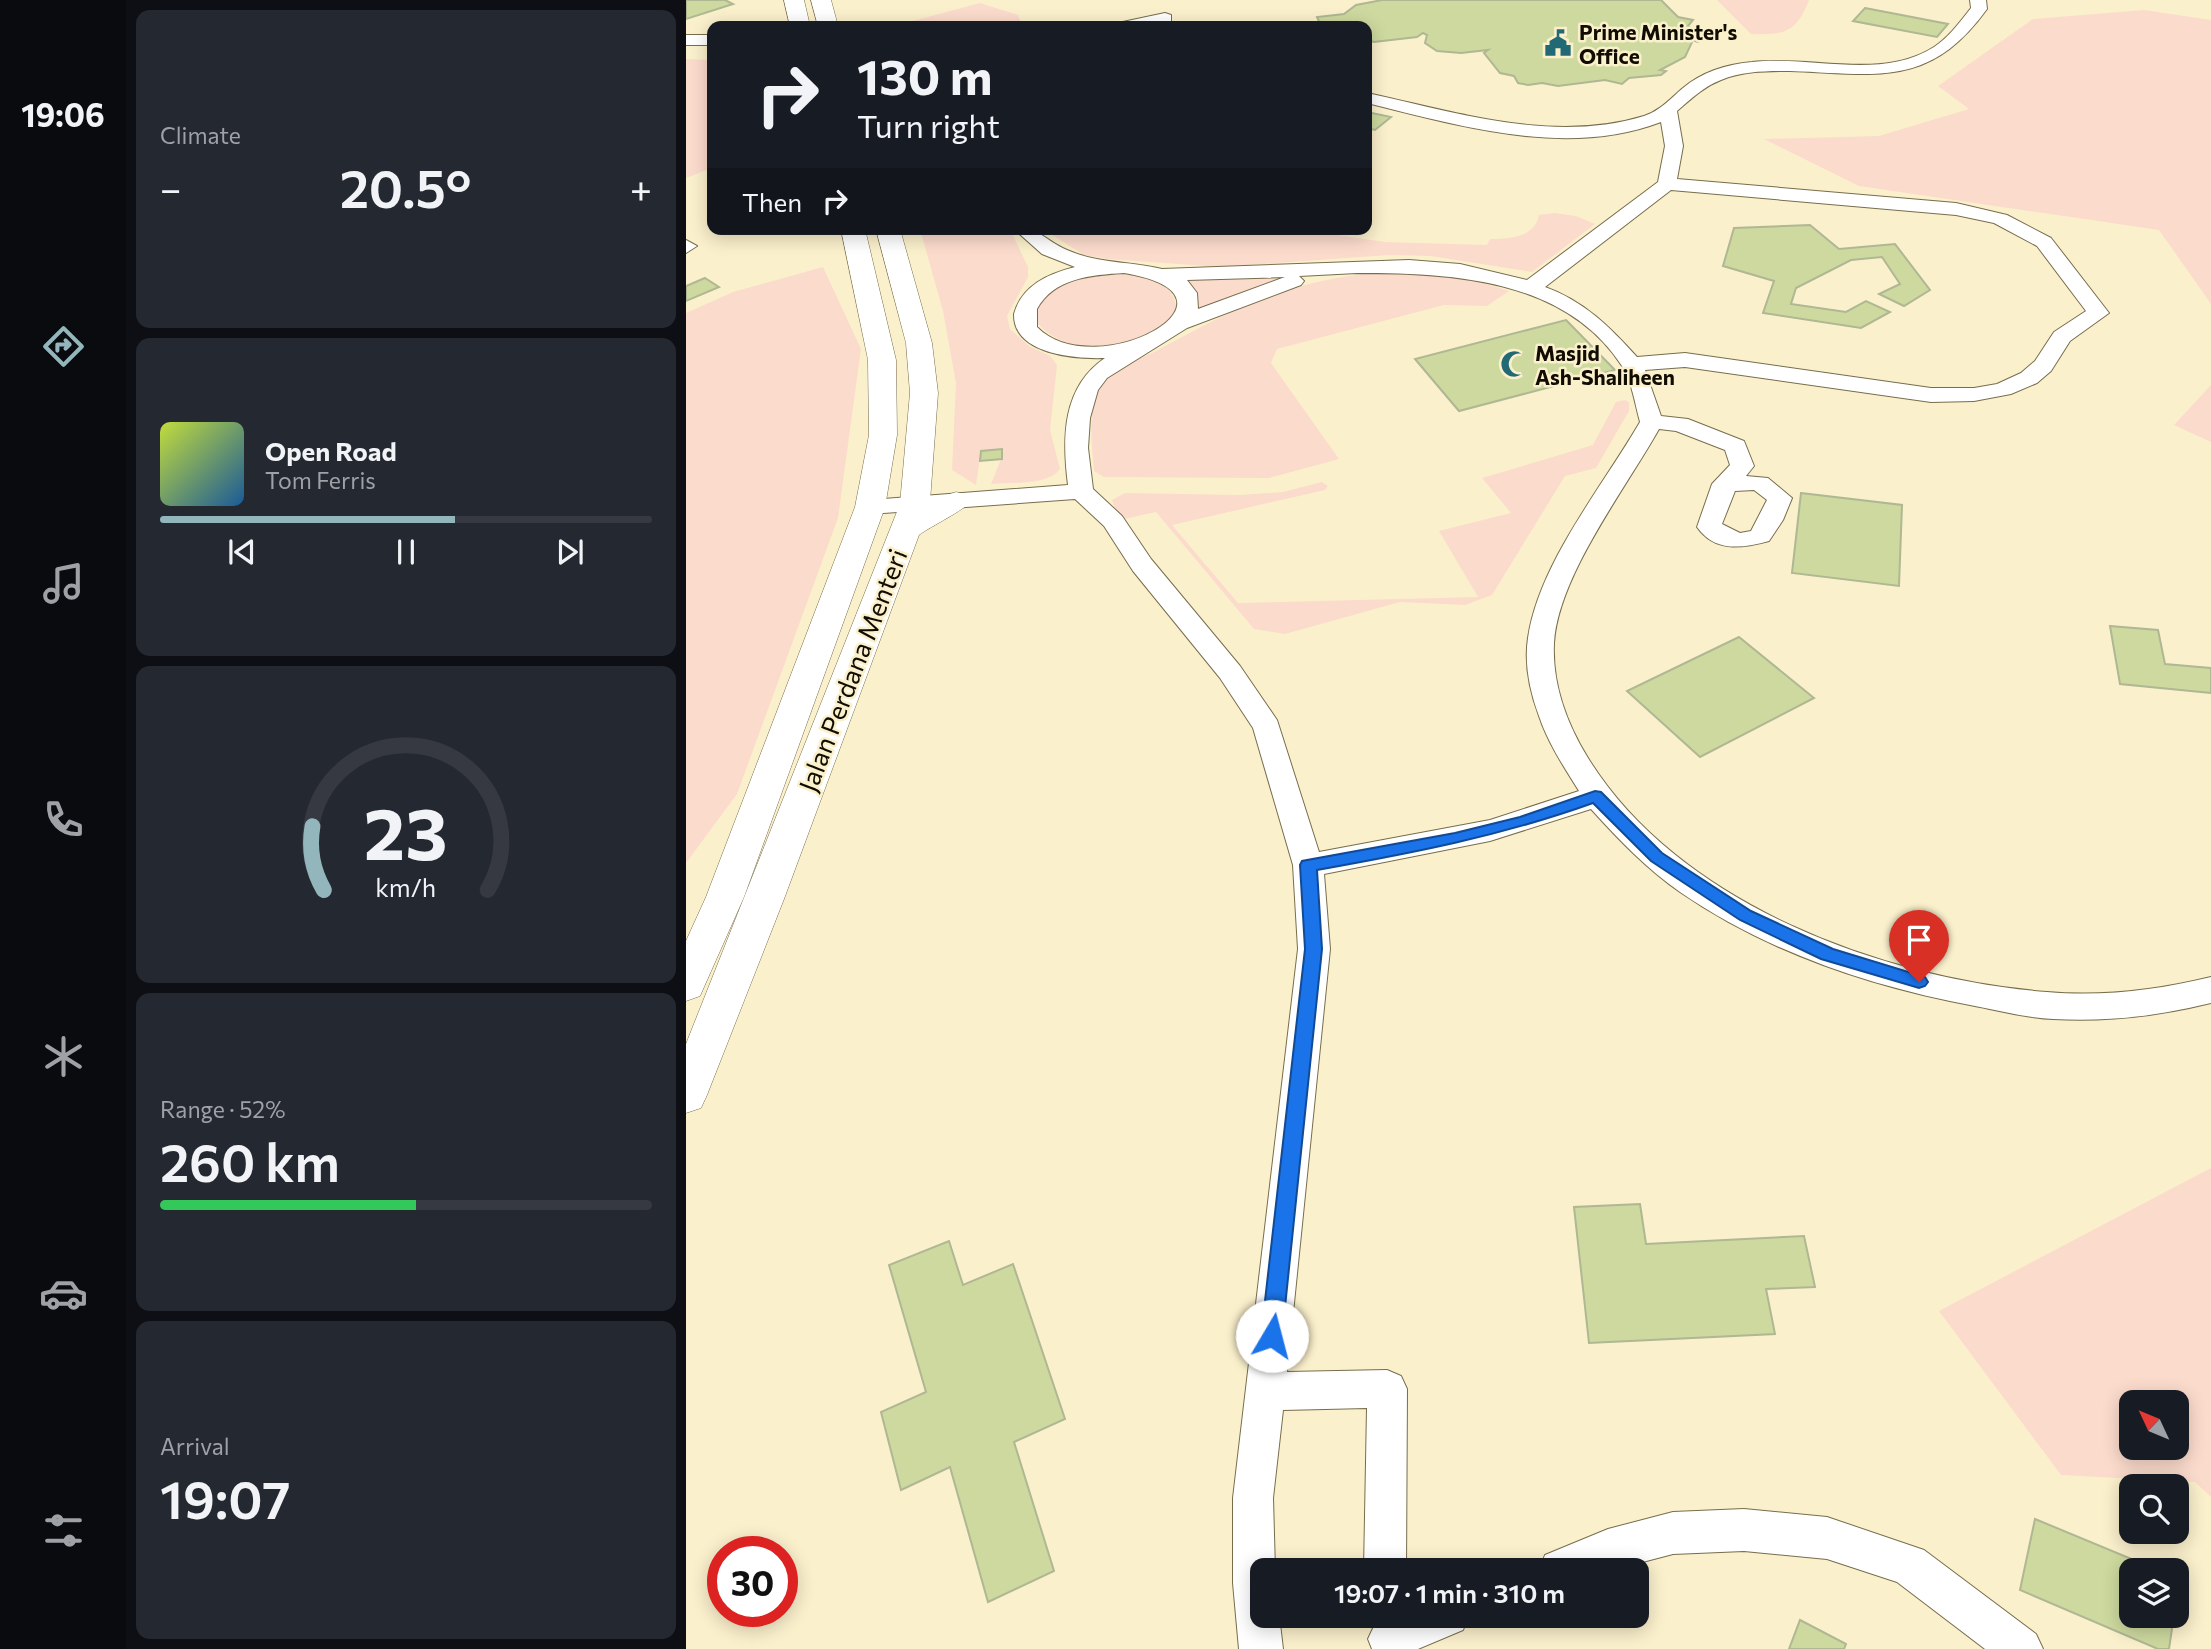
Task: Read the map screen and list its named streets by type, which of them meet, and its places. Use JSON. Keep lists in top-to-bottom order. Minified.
{"streets":{"main road":["Jalan Perdana Menteri"]},"places":{"public building":["Prime Minister's Office"],"mosque":["Masjid Ash-Shaliheen"]},"north":"top left","page":{"tabs":"19:06","tile":["Climate",["Range · 52%","260 km"],["Arrival","19:07"]],"turn":["130 m","Turn right"],"heat":["−","20.5°","+"],"then":"Then","song":["Open Road","Tom Ferris"],"limit":"30","trip":"19:07 · 1 min · 310 m","gauge":["23","km/h"]}}
